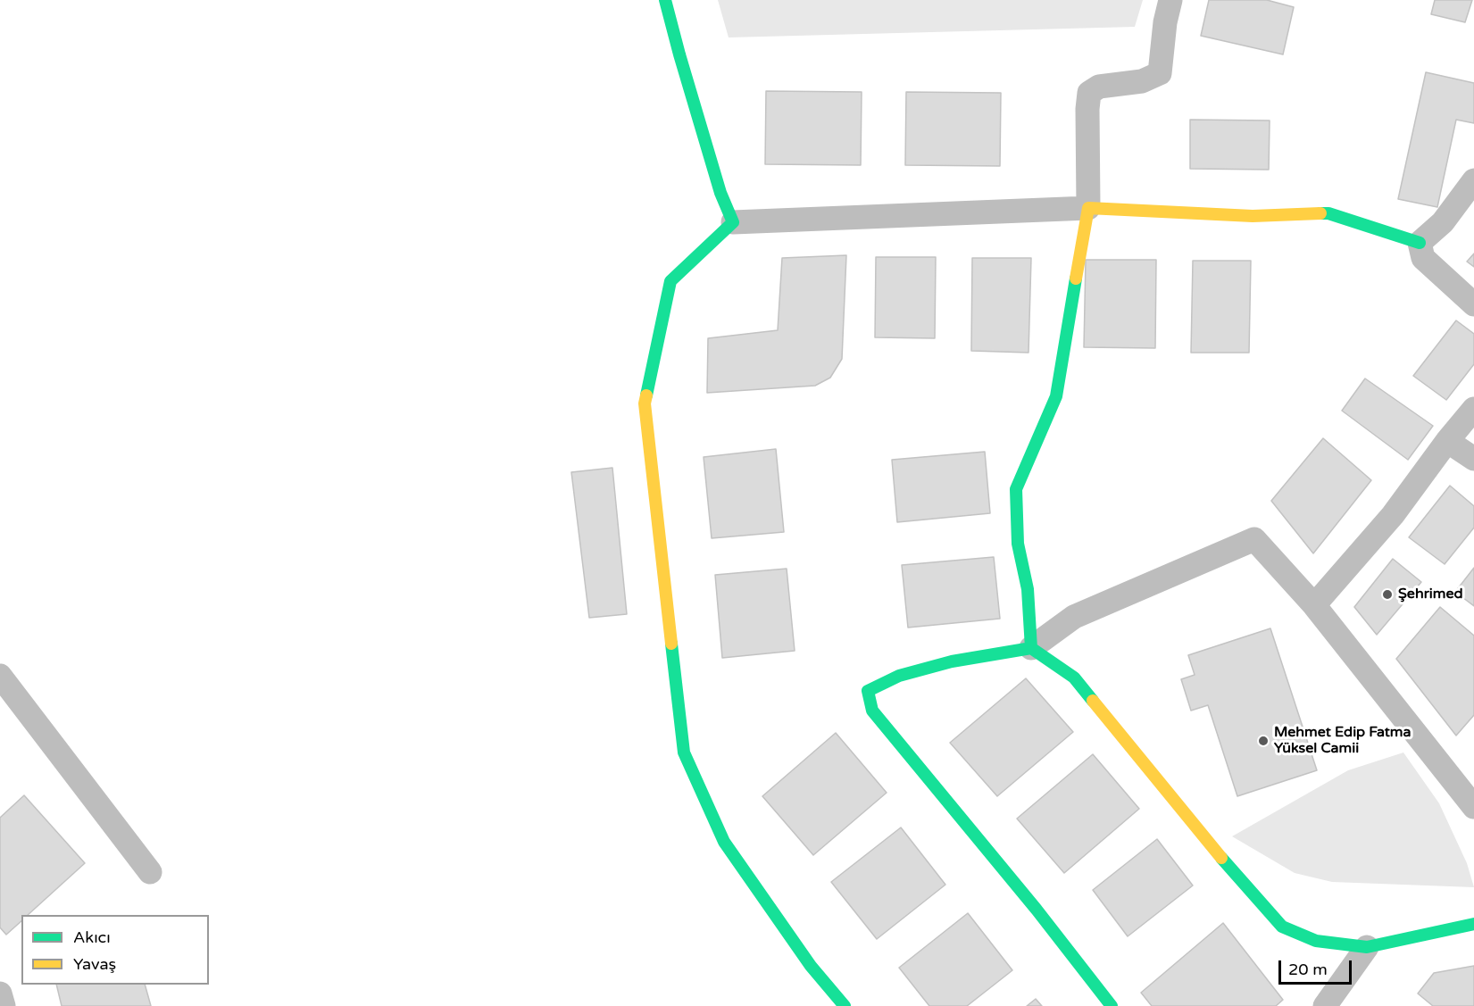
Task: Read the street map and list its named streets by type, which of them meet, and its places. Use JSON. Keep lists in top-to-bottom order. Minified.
{"places":["Şehrimed","Mehmet Edip Fatma Yüksel Camii"],"legend":["Akıcı","Yavaş"],"scale_bar":"20 m"}
